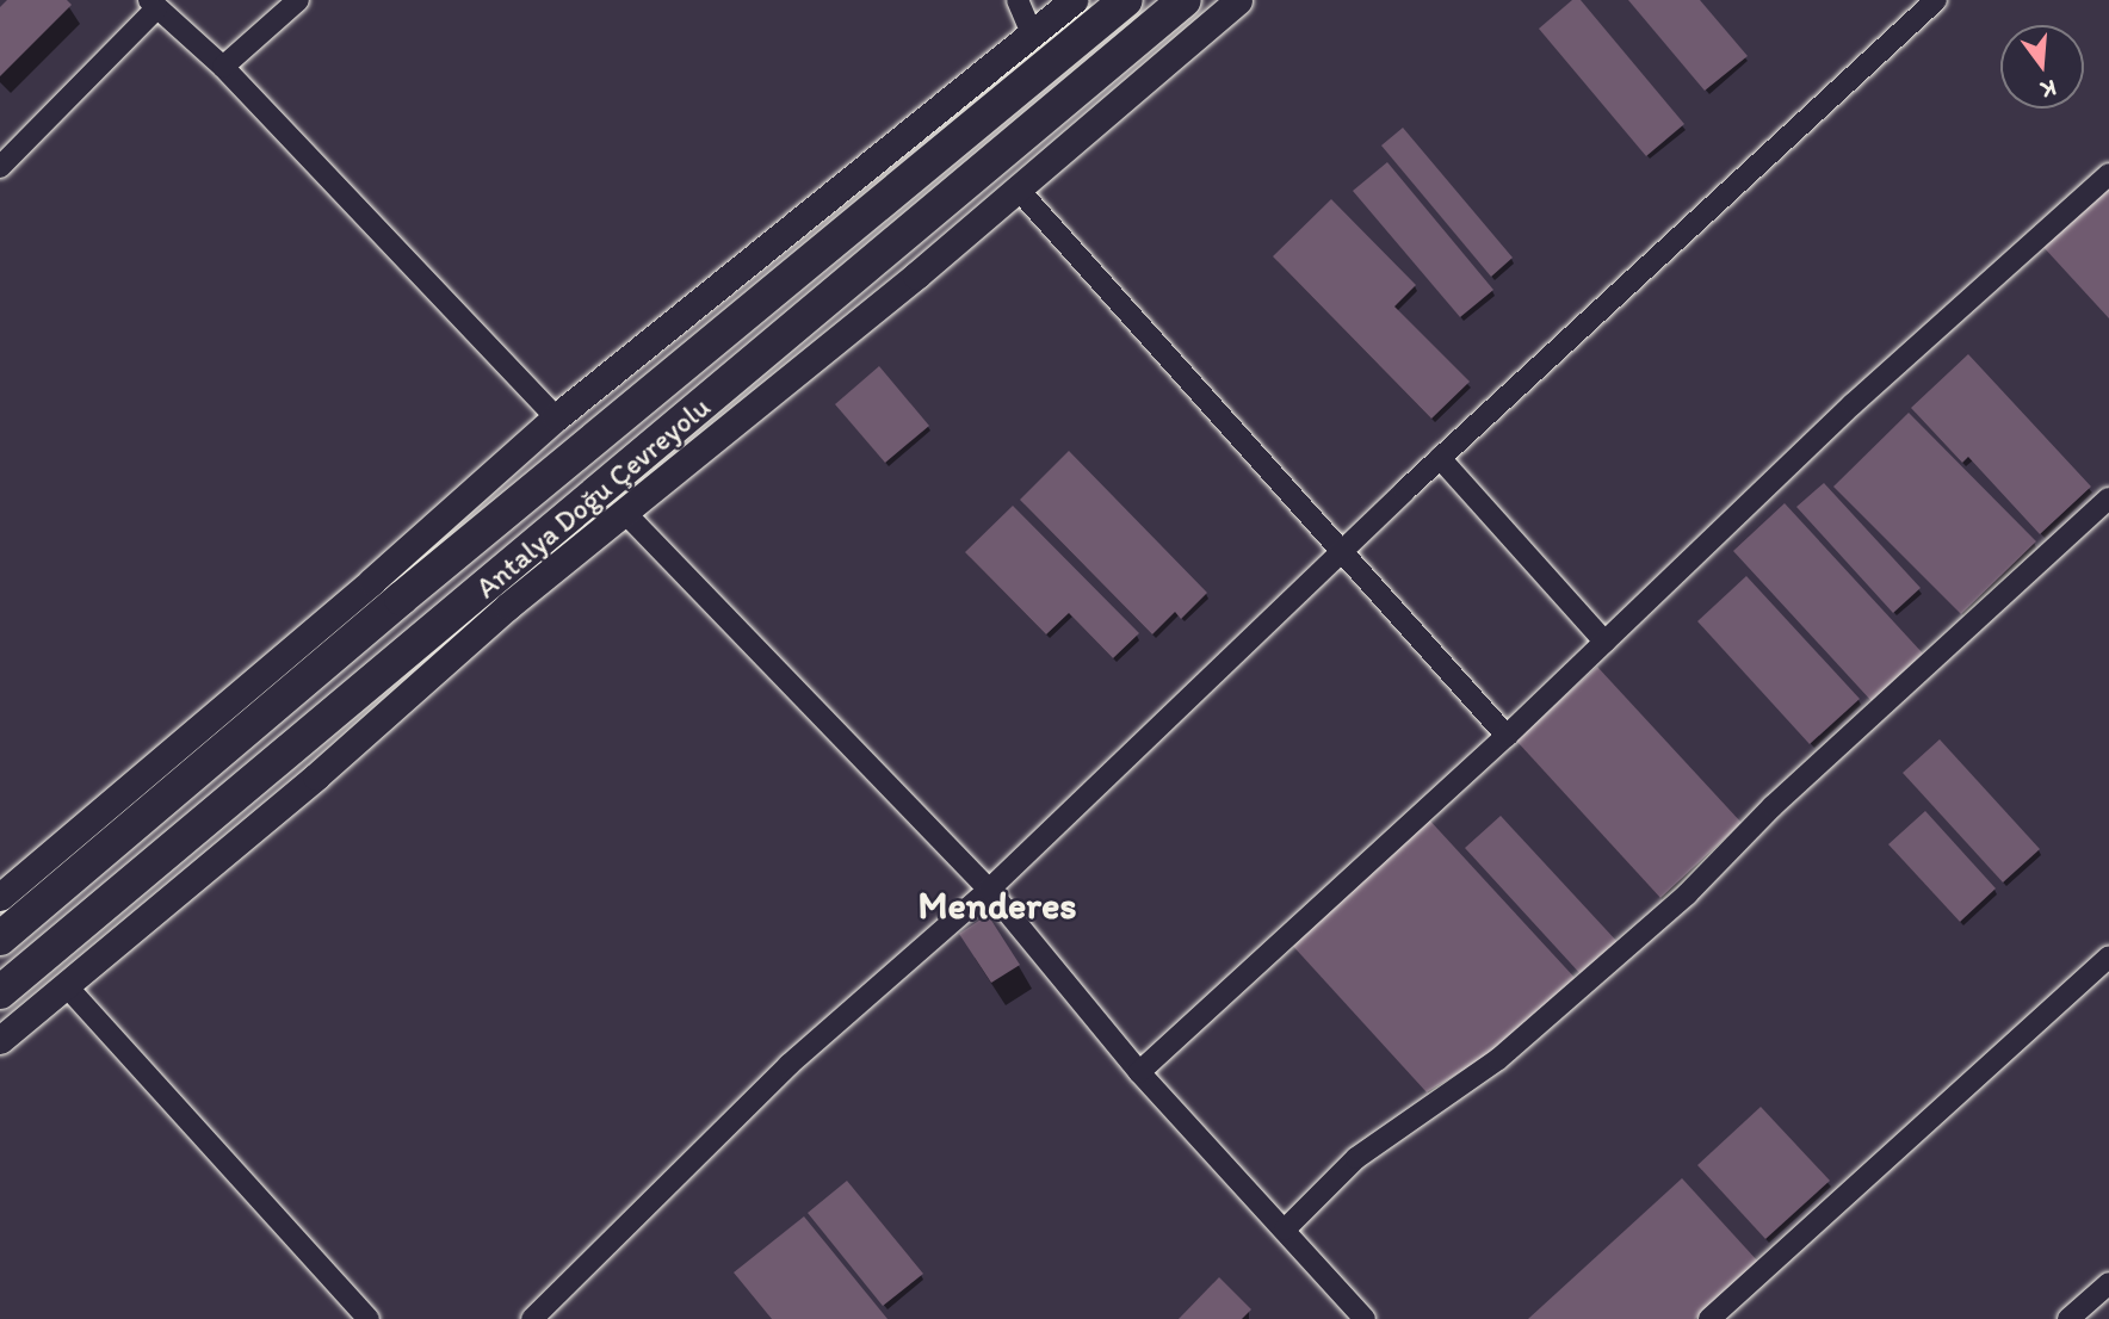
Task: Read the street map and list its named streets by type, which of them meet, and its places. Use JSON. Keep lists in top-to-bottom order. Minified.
{"streets":{"main road":["Antalya Doğu Çevreyolu"]},"districts":["Menderes"],"north":"bottom"}
